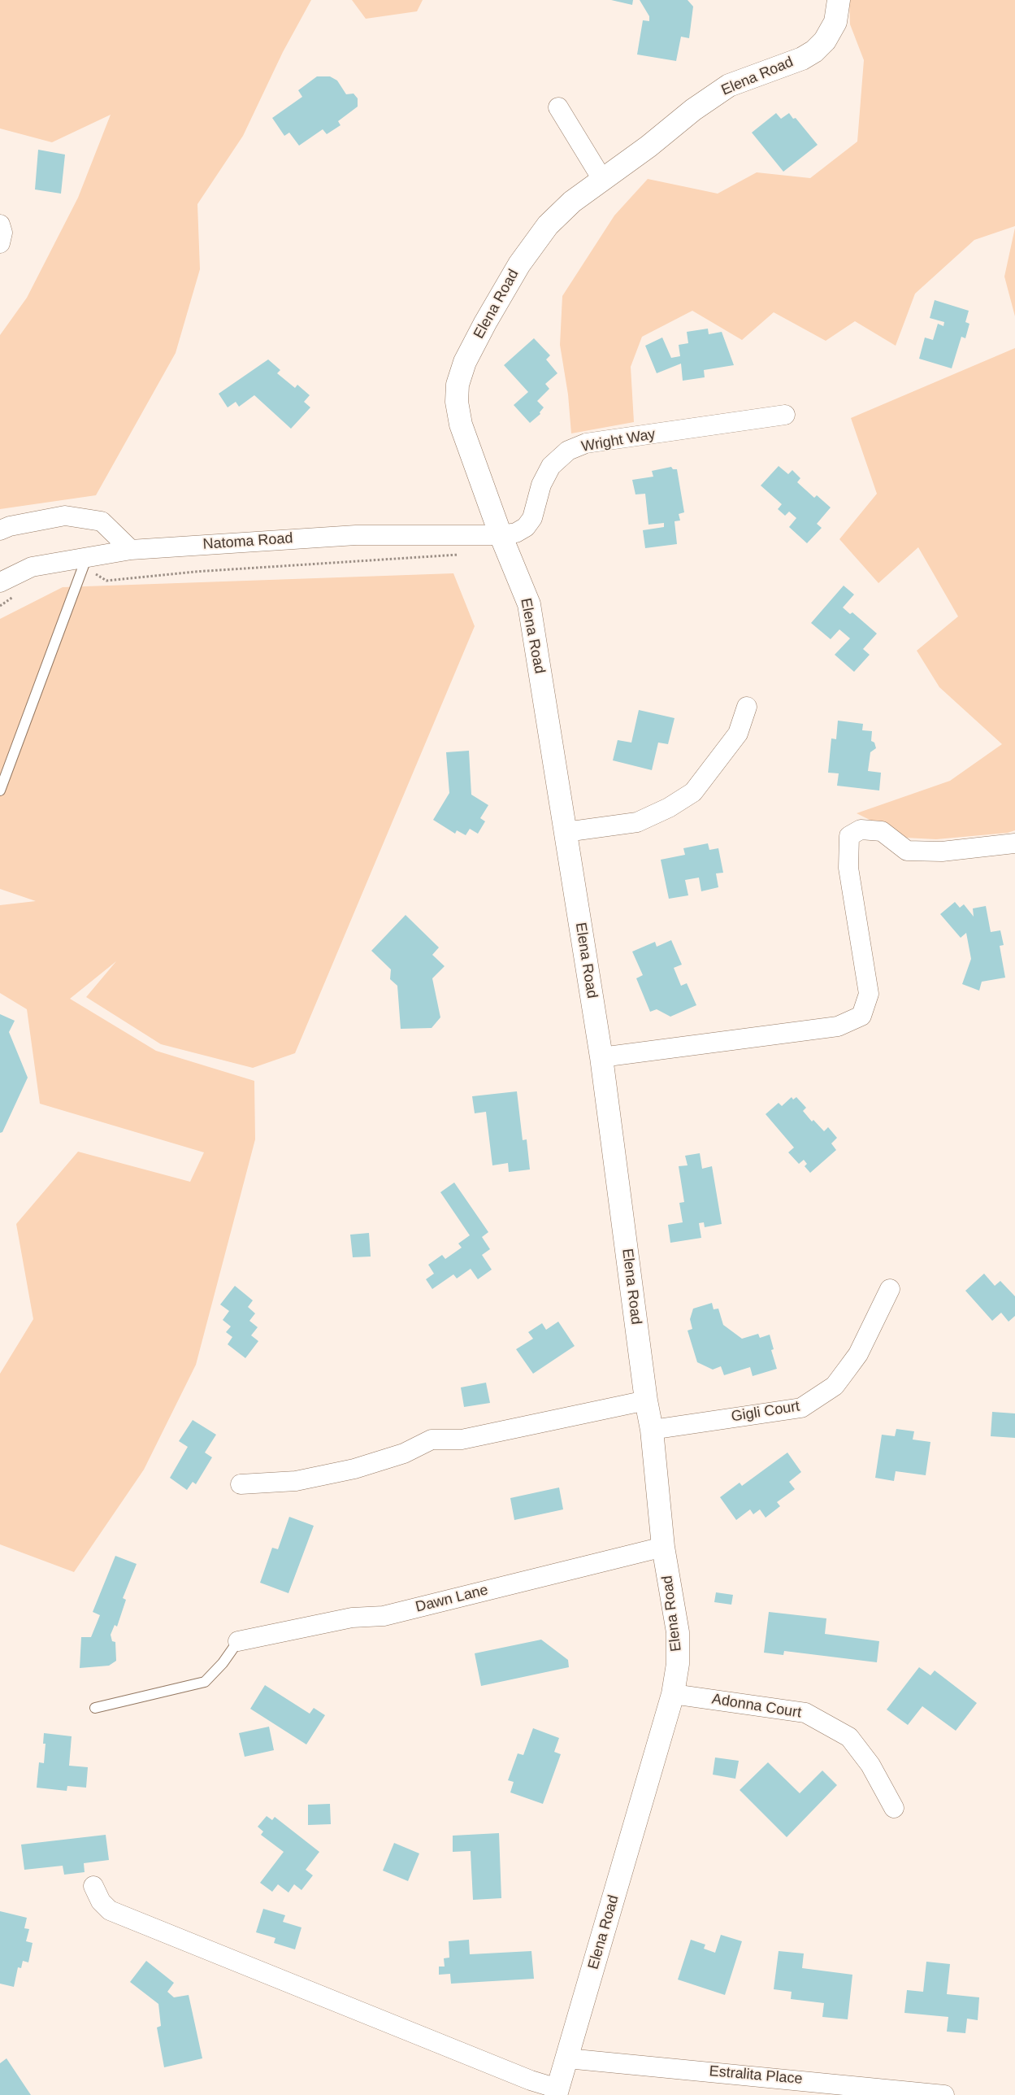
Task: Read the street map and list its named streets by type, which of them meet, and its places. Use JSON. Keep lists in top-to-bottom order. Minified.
{"streets":{"street":["Elena Road","Wright Way","Natoma Road","Gigli Court","Dawn Lane","Adonna Court","Estralita Place"]},"crossings":[["Elena Road","Wright Way"],["Elena Road","Natoma Road"],["Elena Road","Gigli Court"],["Elena Road","Dawn Lane"],["Elena Road","Adonna Court"],["Elena Road","Estralita Place"],["Wright Way","Natoma Road"]]}
